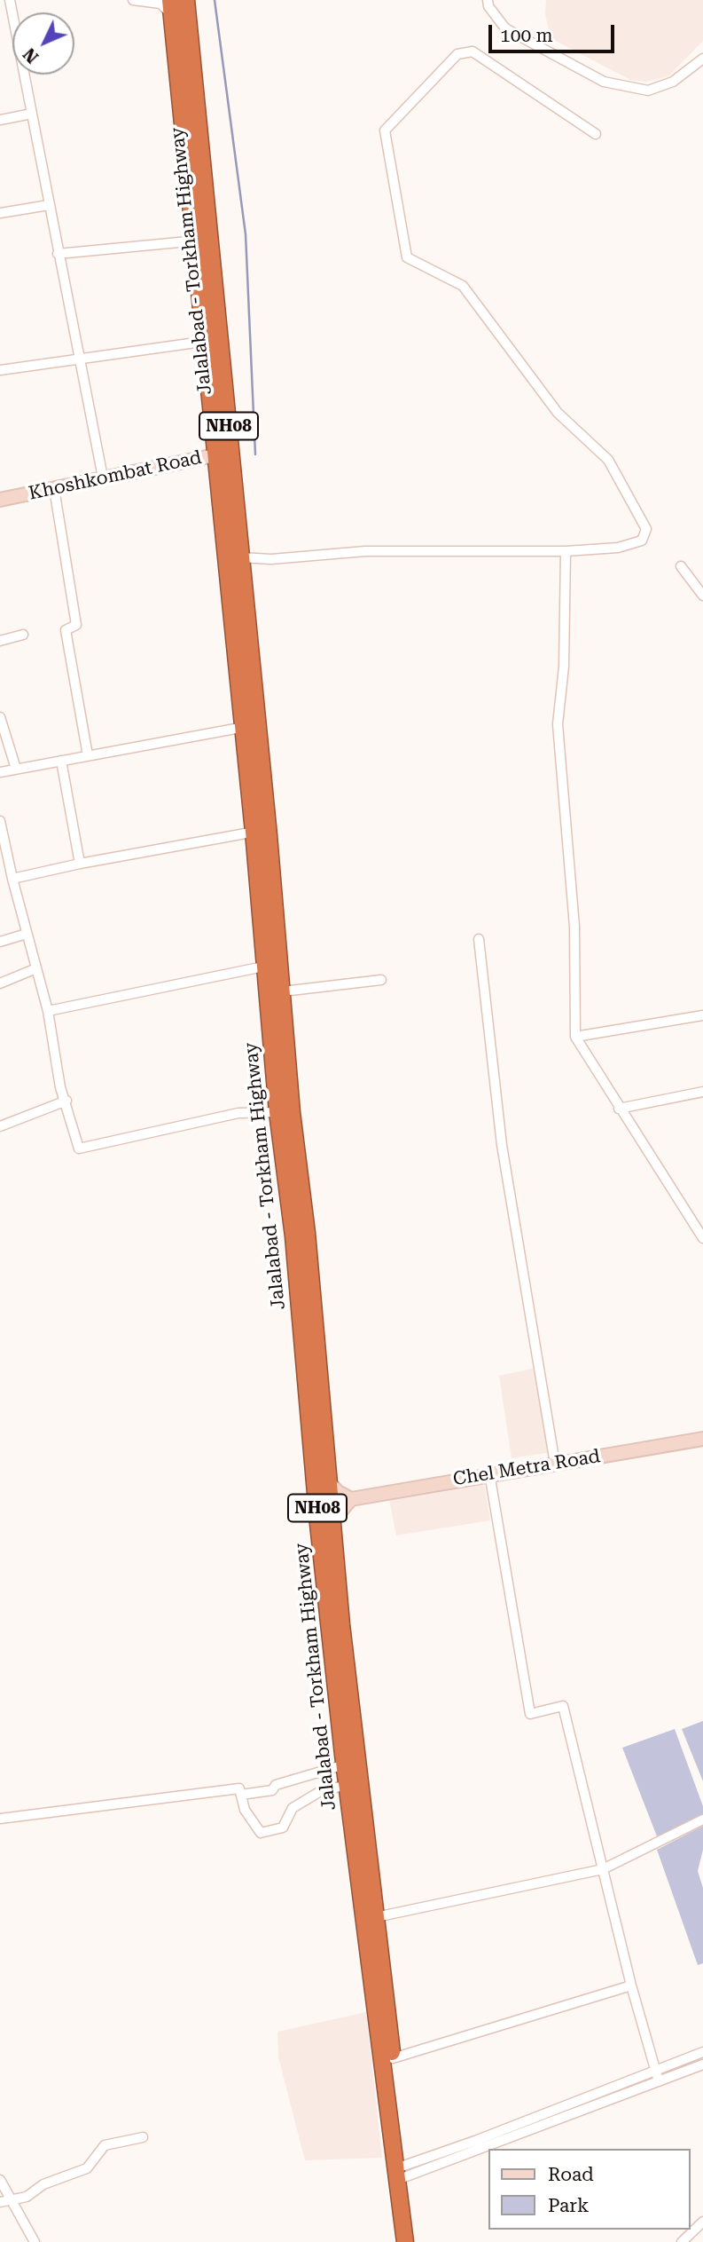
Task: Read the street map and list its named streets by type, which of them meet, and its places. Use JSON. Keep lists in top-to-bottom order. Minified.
{"streets":{"highway":["Jalalabad - Torkham Highway","NH08"],"street":["Khoshkombat Road","Chel Metra Road"]},"crossings":[["Jalalabad - Torkham Highway","Khoshkombat Road"]],"legend":["Road","Park"],"scale_bar":"100 m","north":"bottom left"}
